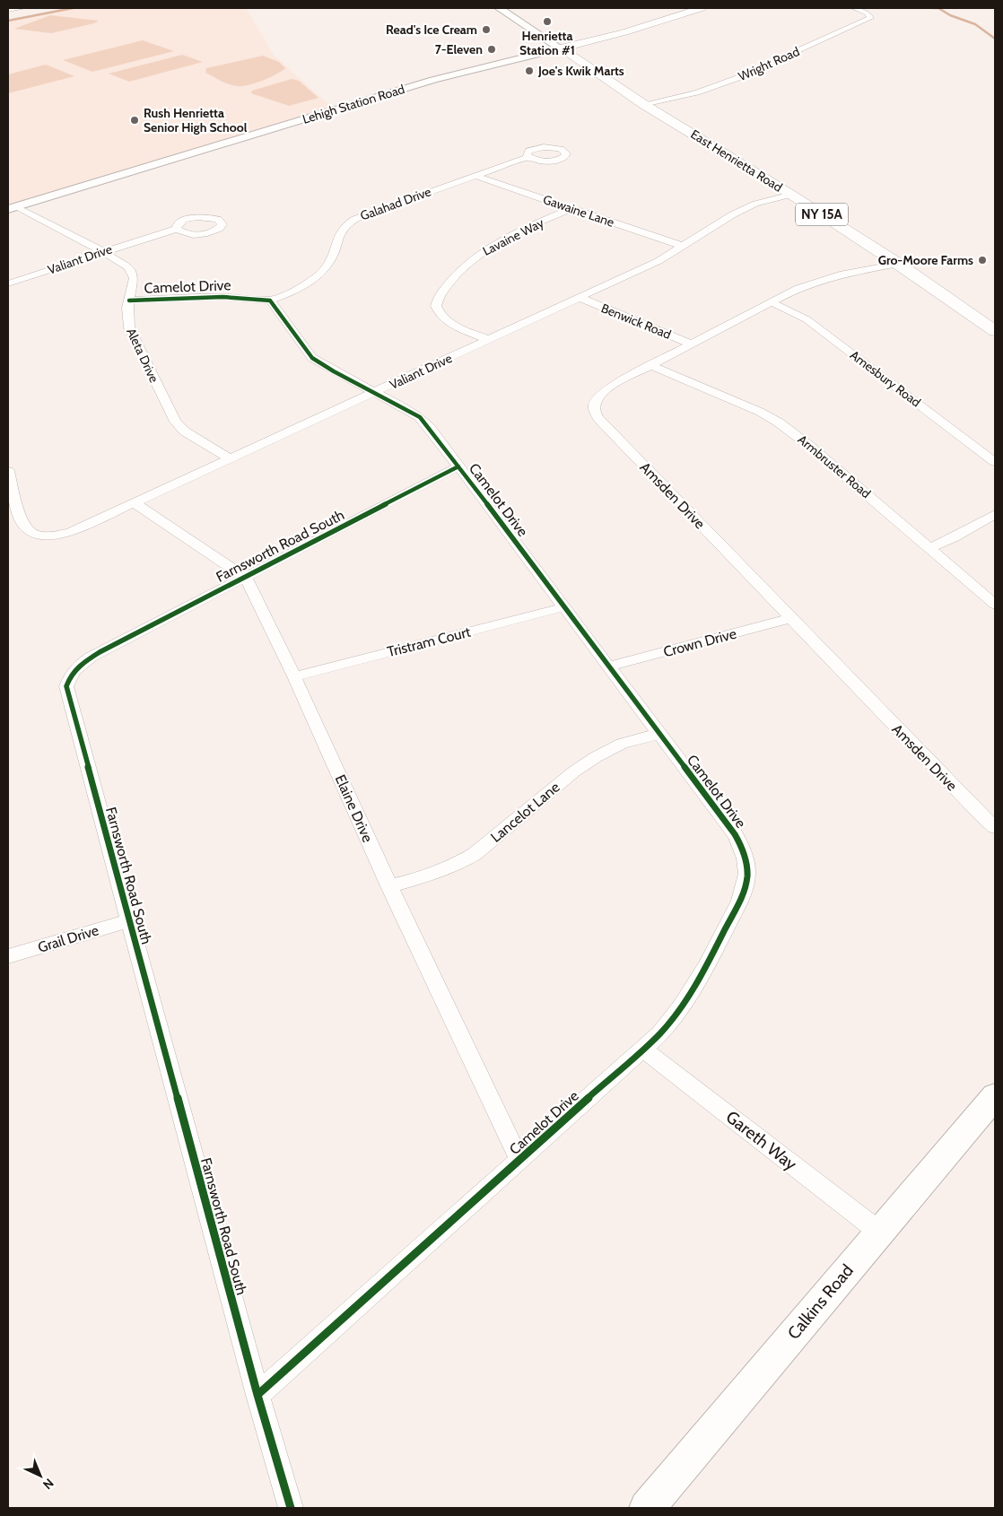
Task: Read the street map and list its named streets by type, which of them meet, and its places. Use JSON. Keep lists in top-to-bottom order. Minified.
{"streets":{"main road":["Lehigh Station Road","East Henrietta Road","NY 15A","Calkins Road"],"street":["Wright Road","Galahad Drive","Gawaine Lane","Lavaine Way","Valiant Drive","Camelot Drive","Benwick Road","Aleta Drive","Amesbury Road","Armbruster Road","Amsden Drive","Farnsworth Road South","Tristram Court","Crown Drive","Elaine Drive","Lancelot Lane","Grail Drive","Gareth Way"]},"crossings":[["Wright Road","East Henrietta Road"],["Lehigh Station Road","East Henrietta Road"],["Lehigh Station Road","Aleta Drive"],["East Henrietta Road","Valiant Drive"],["East Henrietta Road","Amsden Drive"],["Galahad Drive","Gawaine Lane"],["Galahad Drive","Camelot Drive"],["Gawaine Lane","Lavaine Way"],["Gawaine Lane","Valiant Drive"],["Lavaine Way","Valiant Drive"],["Valiant Drive","Camelot Drive"],["Valiant Drive","Benwick Road"],["Valiant Drive","Aleta Drive"],["Camelot Drive","Aleta Drive"],["Camelot Drive","Farnsworth Road South"],["Camelot Drive","Tristram Court"],["Camelot Drive","Crown Drive"],["Camelot Drive","Elaine Drive"],["Camelot Drive","Lancelot Lane"],["Camelot Drive","Gareth Way"],["Benwick Road","Amsden Drive"],["Amesbury Road","Amsden Drive"],["Armbruster Road","Amsden Drive"],["Amsden Drive","Crown Drive"],["Farnsworth Road South","Elaine Drive"],["Farnsworth Road South","Grail Drive"],["Tristram Court","Elaine Drive"],["Elaine Drive","Lancelot Lane"],["Gareth Way","Calkins Road"]],"places":["Henrietta Station #1","Read's Ice Cream","7-Eleven","Joe's Kwik Marts","Rush Henrietta Senior High School","Gro-Moore Farms"],"north":"bottom right"}
